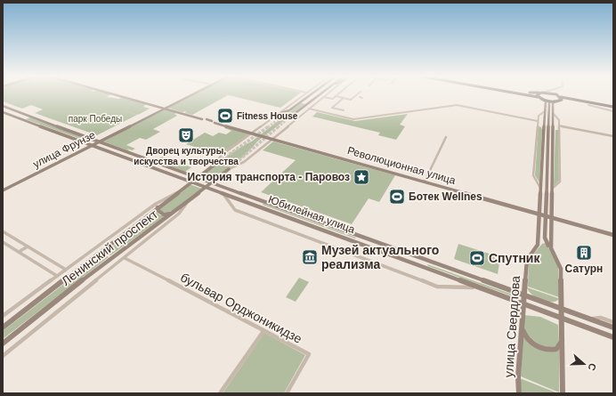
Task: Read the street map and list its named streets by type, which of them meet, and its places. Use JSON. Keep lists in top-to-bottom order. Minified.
{"streets":{"main road":["улица Фрунзе","Революционная улица","Юбилейная улица","Ленинский проспект","улица Свердлова"],"street":["бульвар Орджоникидзе"]},"crossings":[["улица Фрунзе","Революционная улица"],["улица Фрунзе","Юбилейная улица"],["Юбилейная улица","Ленинский проспект"],["Юбилейная улица","улица Свердлова"]],"parks":["парк Победы"],"places":{"sports":["Fitness House","Ботек Wellnes","Спутник"],"theatre":["Дворец культуры, искусства и творчества"],"place":["История транспорта - Паровоз"],"building":["Сатурн"],"museum":["Музей актуального реализма"]},"north":"right"}
